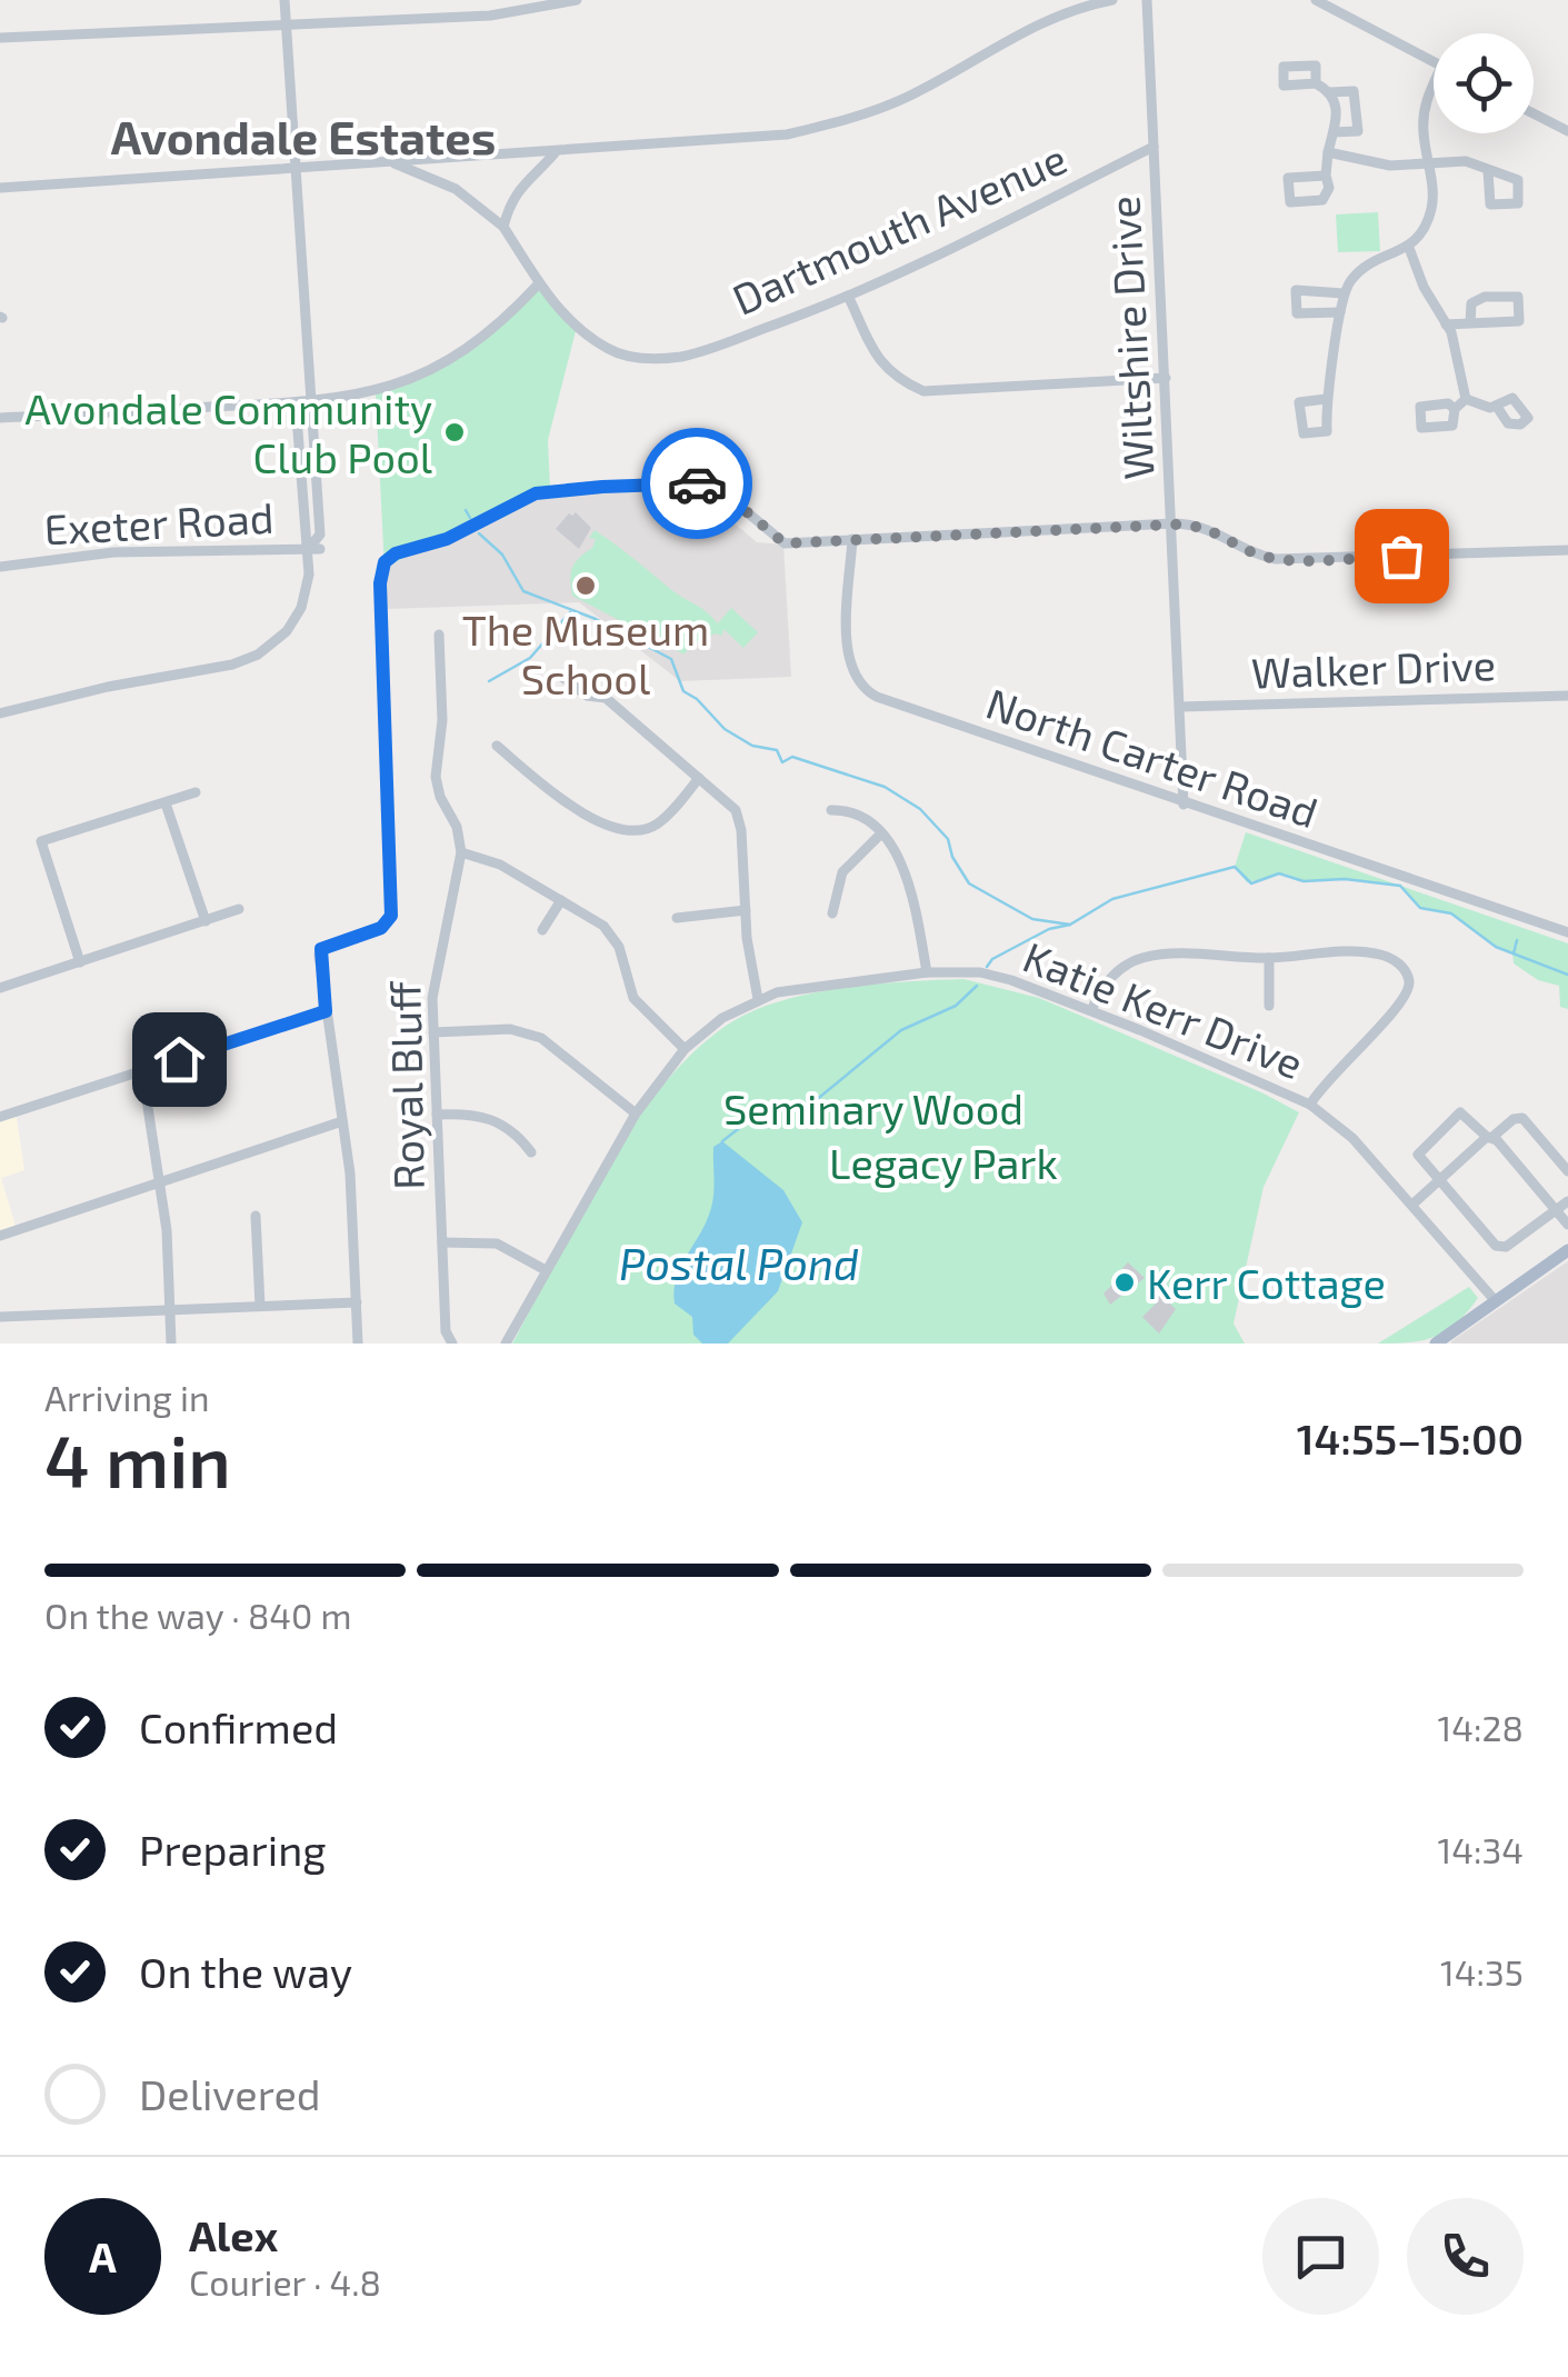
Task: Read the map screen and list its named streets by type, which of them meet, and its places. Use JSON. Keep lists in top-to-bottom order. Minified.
{"streets":{"street":["Dartmouth Avenue","Wiltshire Drive","Exeter Road","Walker Drive","North Carter Road","Katie Kerr Drive","Royal Bluff"]},"crossings":[["Dartmouth Avenue","Wiltshire Drive"],["Wiltshire Drive","Walker Drive"],["Wiltshire Drive","North Carter Road"]],"districts":["Avondale Estates"],"water":["Postal Pond"],"parks":["Seminary Wood","Legacy Park"],"places":["Avondale Community Club Pool","The Museum School","Kerr Cottage"],"page":{"heading":["4 min","Arriving in","14:55–15:00"],"panel":["Alex","Courier · 4.8"],"bar":"On the way · 840 m","list":[["Confirmed","14:28"],["Preparing","14:34"],["On the way","14:35"],"Delivered"],"round":"A"}}
